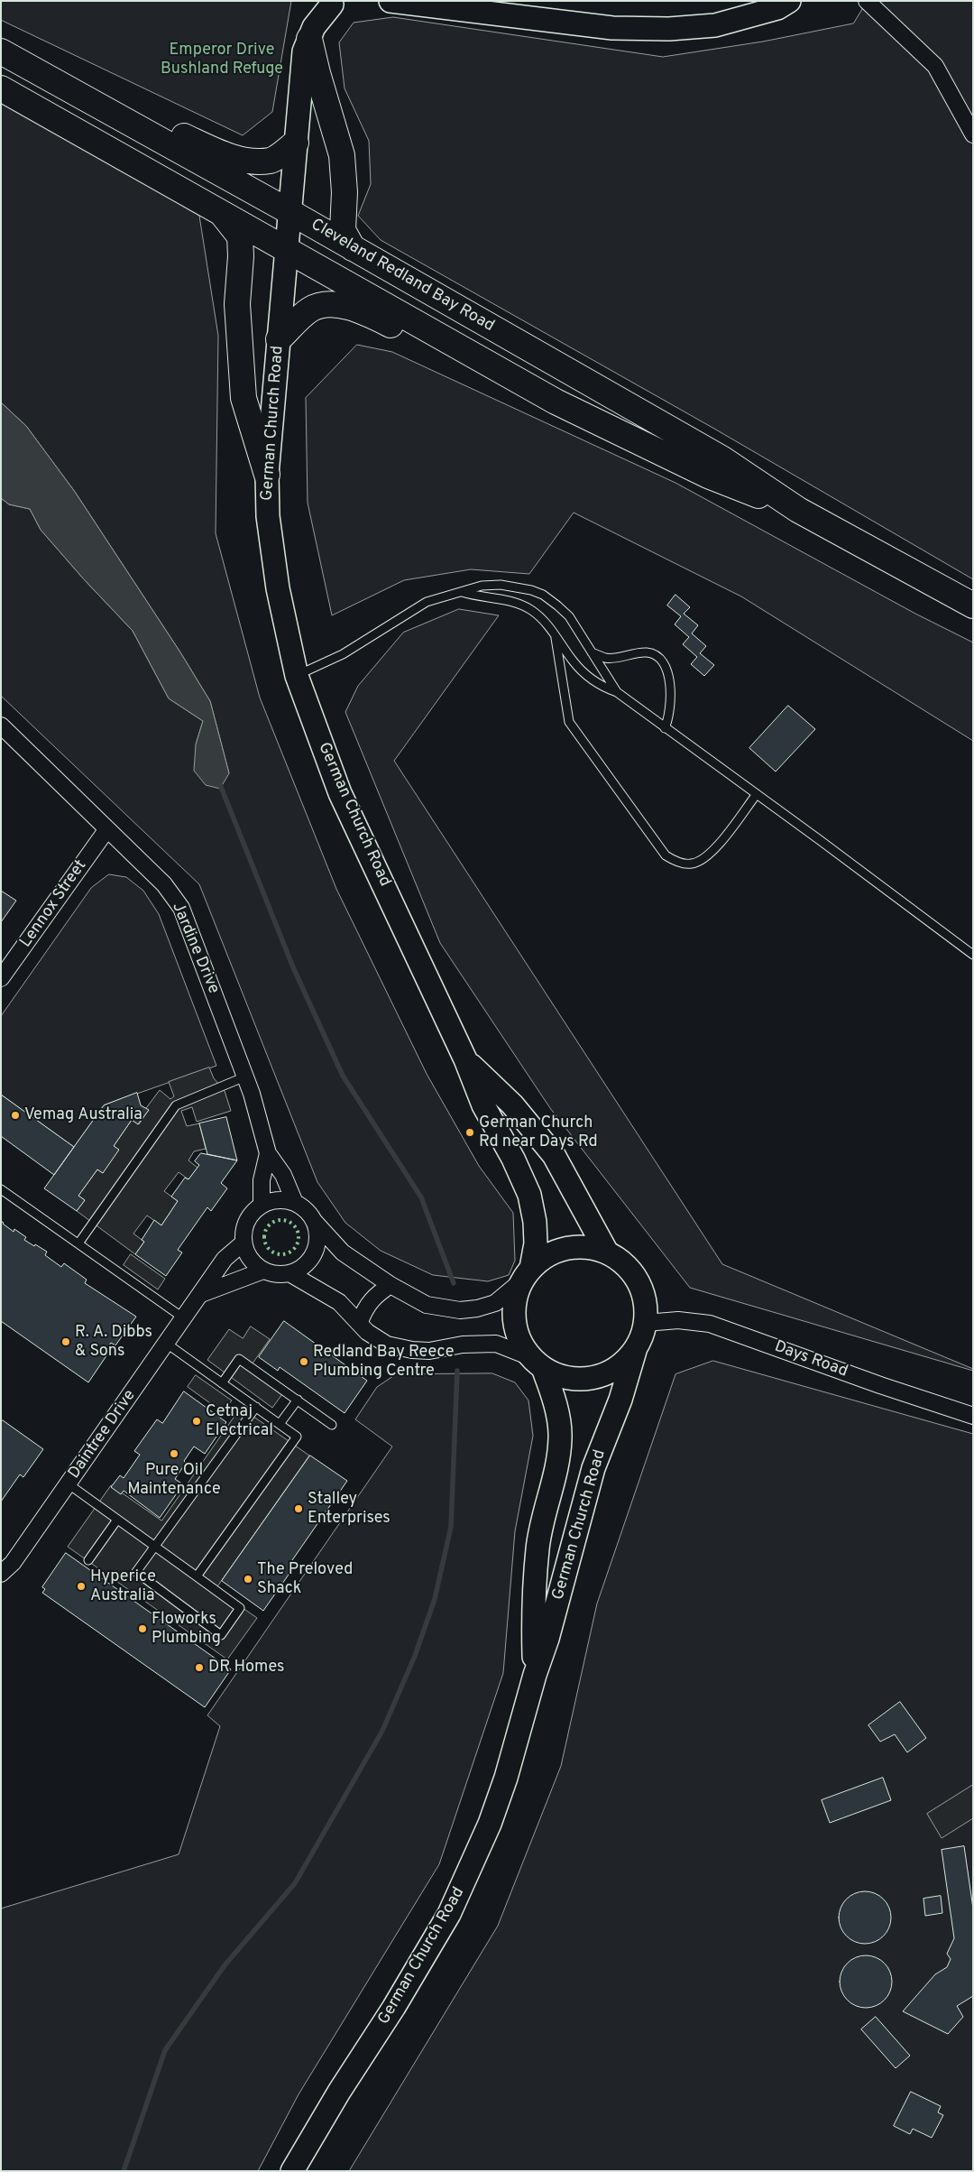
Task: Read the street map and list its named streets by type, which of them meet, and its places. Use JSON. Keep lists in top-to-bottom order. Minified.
{"streets":{"highway":["Cleveland Redland Bay Road"],"street":["German Church Road","Lennox Street","Jardine Drive","Days Road","Daintree Drive"]},"crossings":[["Cleveland Redland Bay Road","German Church Road"],["German Church Road","Days Road"],["Lennox Street","Jardine Drive"]],"parks":["Emperor Drive Bushland Refuge"],"places":["Vemag Australia","German Church Rd near Days Rd","R. A. Dibbs & Sons","Redland Bay Reece Plumbing Centre","Cetnaj Electrical","Pure Oil Maintenance","Stalley Enterprises","The Preloved Shack","Hyperice Australia","Floworks Plumbing","DR Homes"]}
